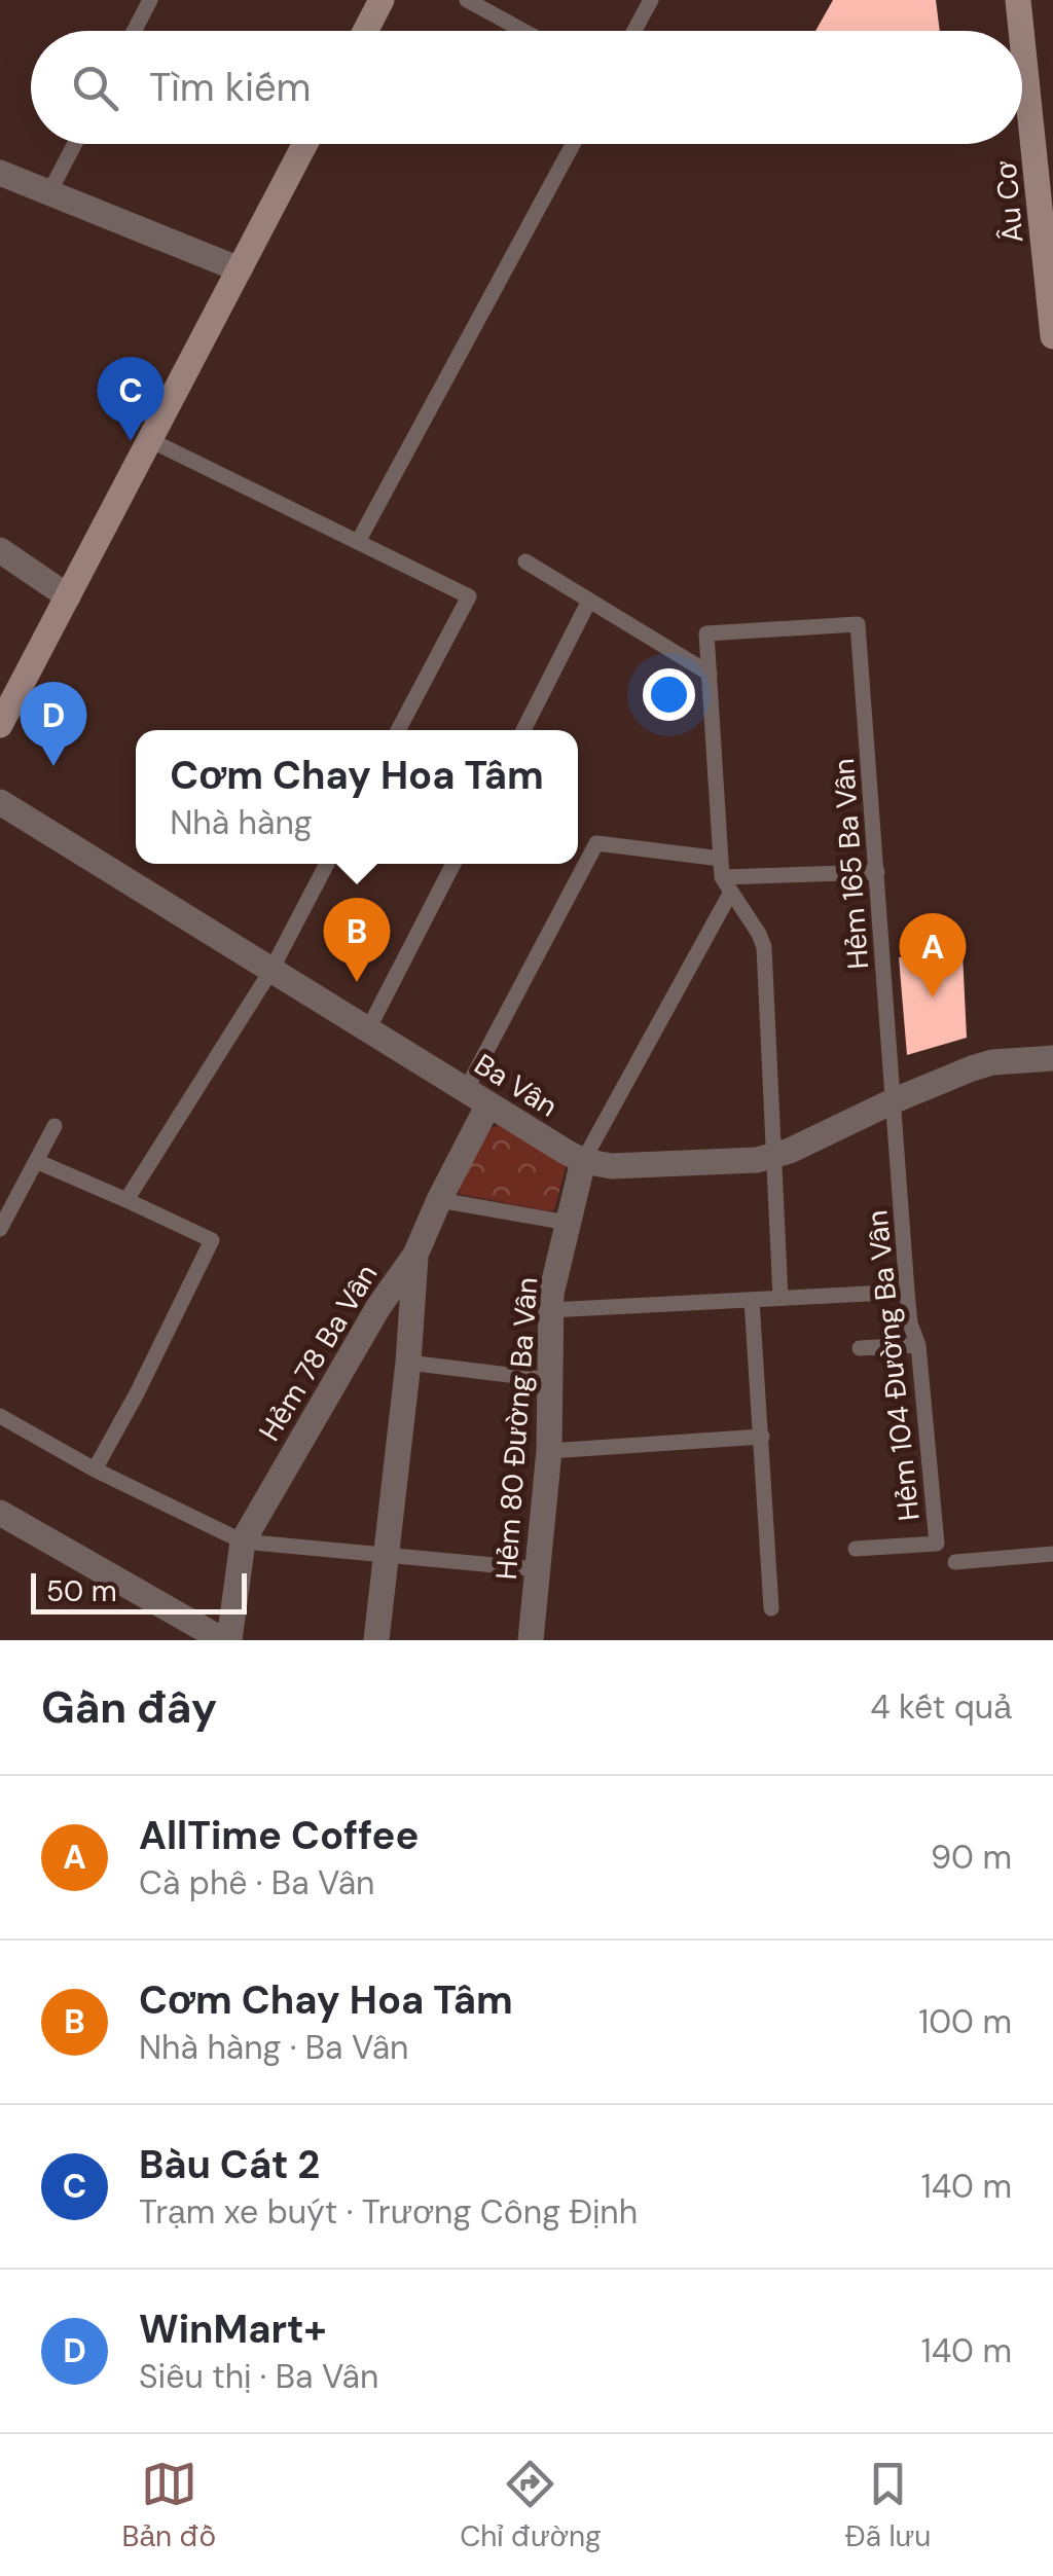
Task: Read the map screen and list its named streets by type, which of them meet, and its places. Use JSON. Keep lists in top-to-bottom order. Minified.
{"streets":{"street":["Âu Cơ","Ba Vân","Hẻm 78 Ba Vân","Hẻm 80 Đường Ba Vân"],"lane":["Hẻm 165 Ba Vân","Hẻm 104 Đường Ba Vân"]},"crossings":[["Hẻm 165 Ba Vân","Ba Vân"],["Hẻm 165 Ba Vân","Hẻm 104 Đường Ba Vân"],["Ba Vân","Hẻm 78 Ba Vân"],["Ba Vân","Hẻm 104 Đường Ba Vân"],["Ba Vân","Hẻm 80 Đường Ba Vân"]],"scale_bar":"50 m","page":{"search":"Tìm kiếm","pins":["C","D","B","A"],"popup":["Cơm Chay Hoa Tâm","Nhà hàng"],"scale":"50 m","heading":["Gần đây","4 kết quả"],"list":[{"mark":"A","name":"AllTime Coffee","note":"Cà phê · Ba Vân","value":"90 m"},{"mark":"B","name":"Cơm Chay Hoa Tâm","note":"Nhà hàng · Ba Vân","value":"100 m"},{"mark":"C","name":"Bàu Cát 2","note":"Trạm xe buýt · Trương Công Định","value":"140 m"},{"mark":"D","name":"WinMart+","note":"Siêu thị · Ba Vân","value":"140 m"}],"nav":["Bản đồ","Chỉ đường","Đã lưu"]}}
